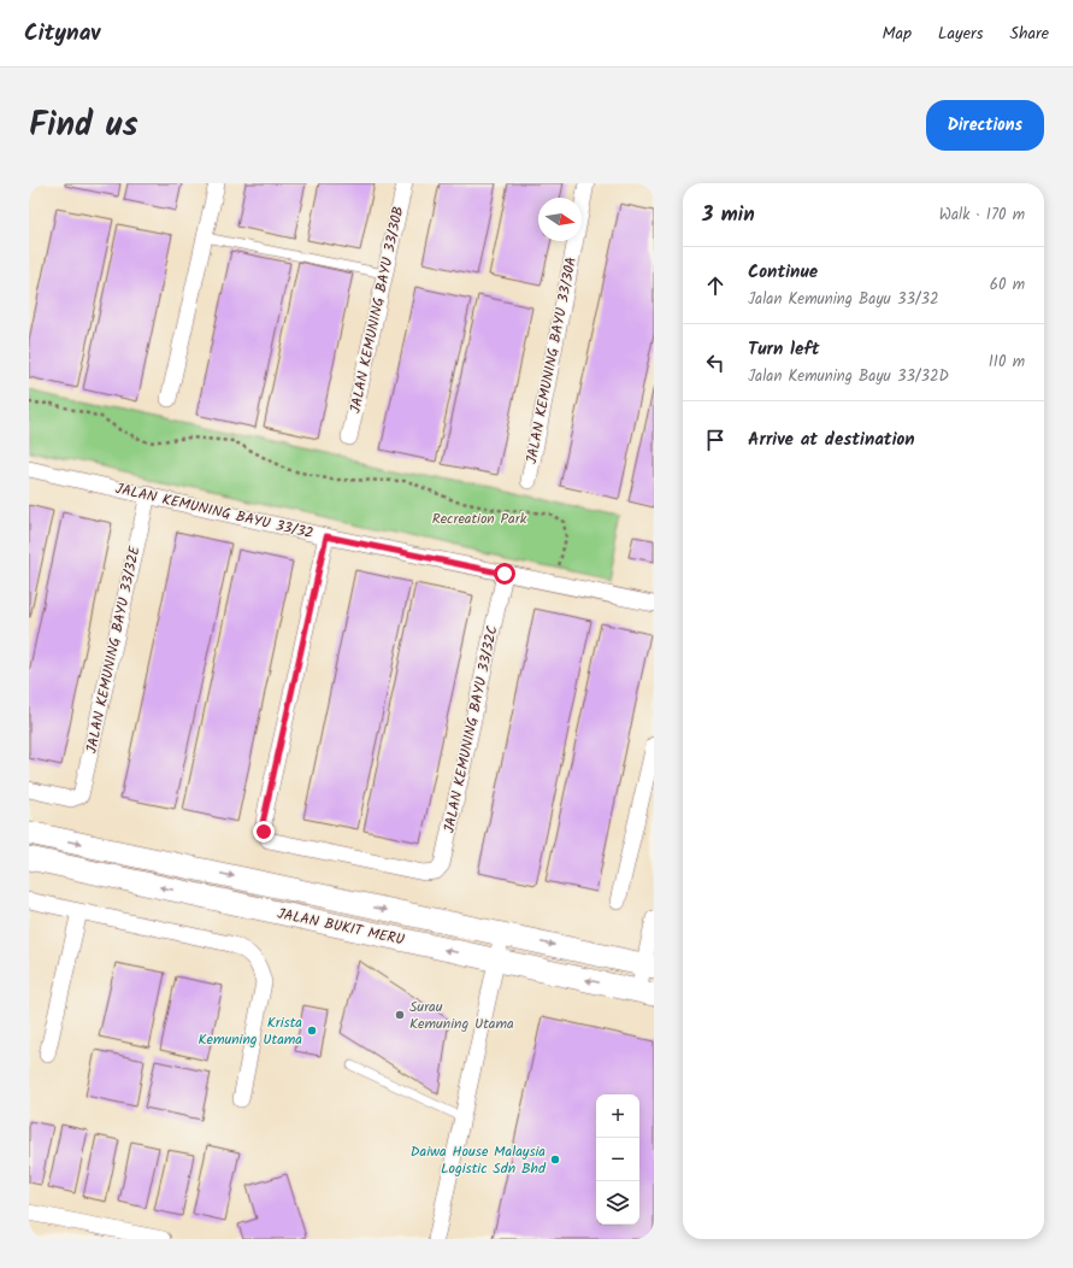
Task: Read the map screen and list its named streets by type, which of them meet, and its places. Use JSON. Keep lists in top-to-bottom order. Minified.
{"streets":{"main road":["JALAN BUKIT MERU"],"street":["JALAN KEMUNING BAYU 33/30B","JALAN KEMUNING BAYU 33/30A","JALAN KEMUNING BAYU 33/32","JALAN KEMUNING BAYU 33/32E","JALAN KEMUNING BAYU 33/32C"]},"crossings":[["JALAN KEMUNING BAYU 33/32","JALAN KEMUNING BAYU 33/32E"],["JALAN KEMUNING BAYU 33/32","JALAN KEMUNING BAYU 33/32C"]],"parks":["Recreation Park"],"places":["Surau Kemuning Utama","Krista Kemuning Utama","Daiwa House Malaysia Logistic Sdn Bhd"],"north":"right","page":{"header":"Citynav","nav":["Map","Layers","Share"],"title":"Find us","buttons":"Directions","heading":["3 min","Walk · 170 m"],"list":[["Continue","Jalan Kemuning Bayu 33/32","60 m"],["Turn left","Jalan Kemuning Bayu 33/32D","110 m"],"Arrive at destination"],"map_buttons":["+","−"]}}
